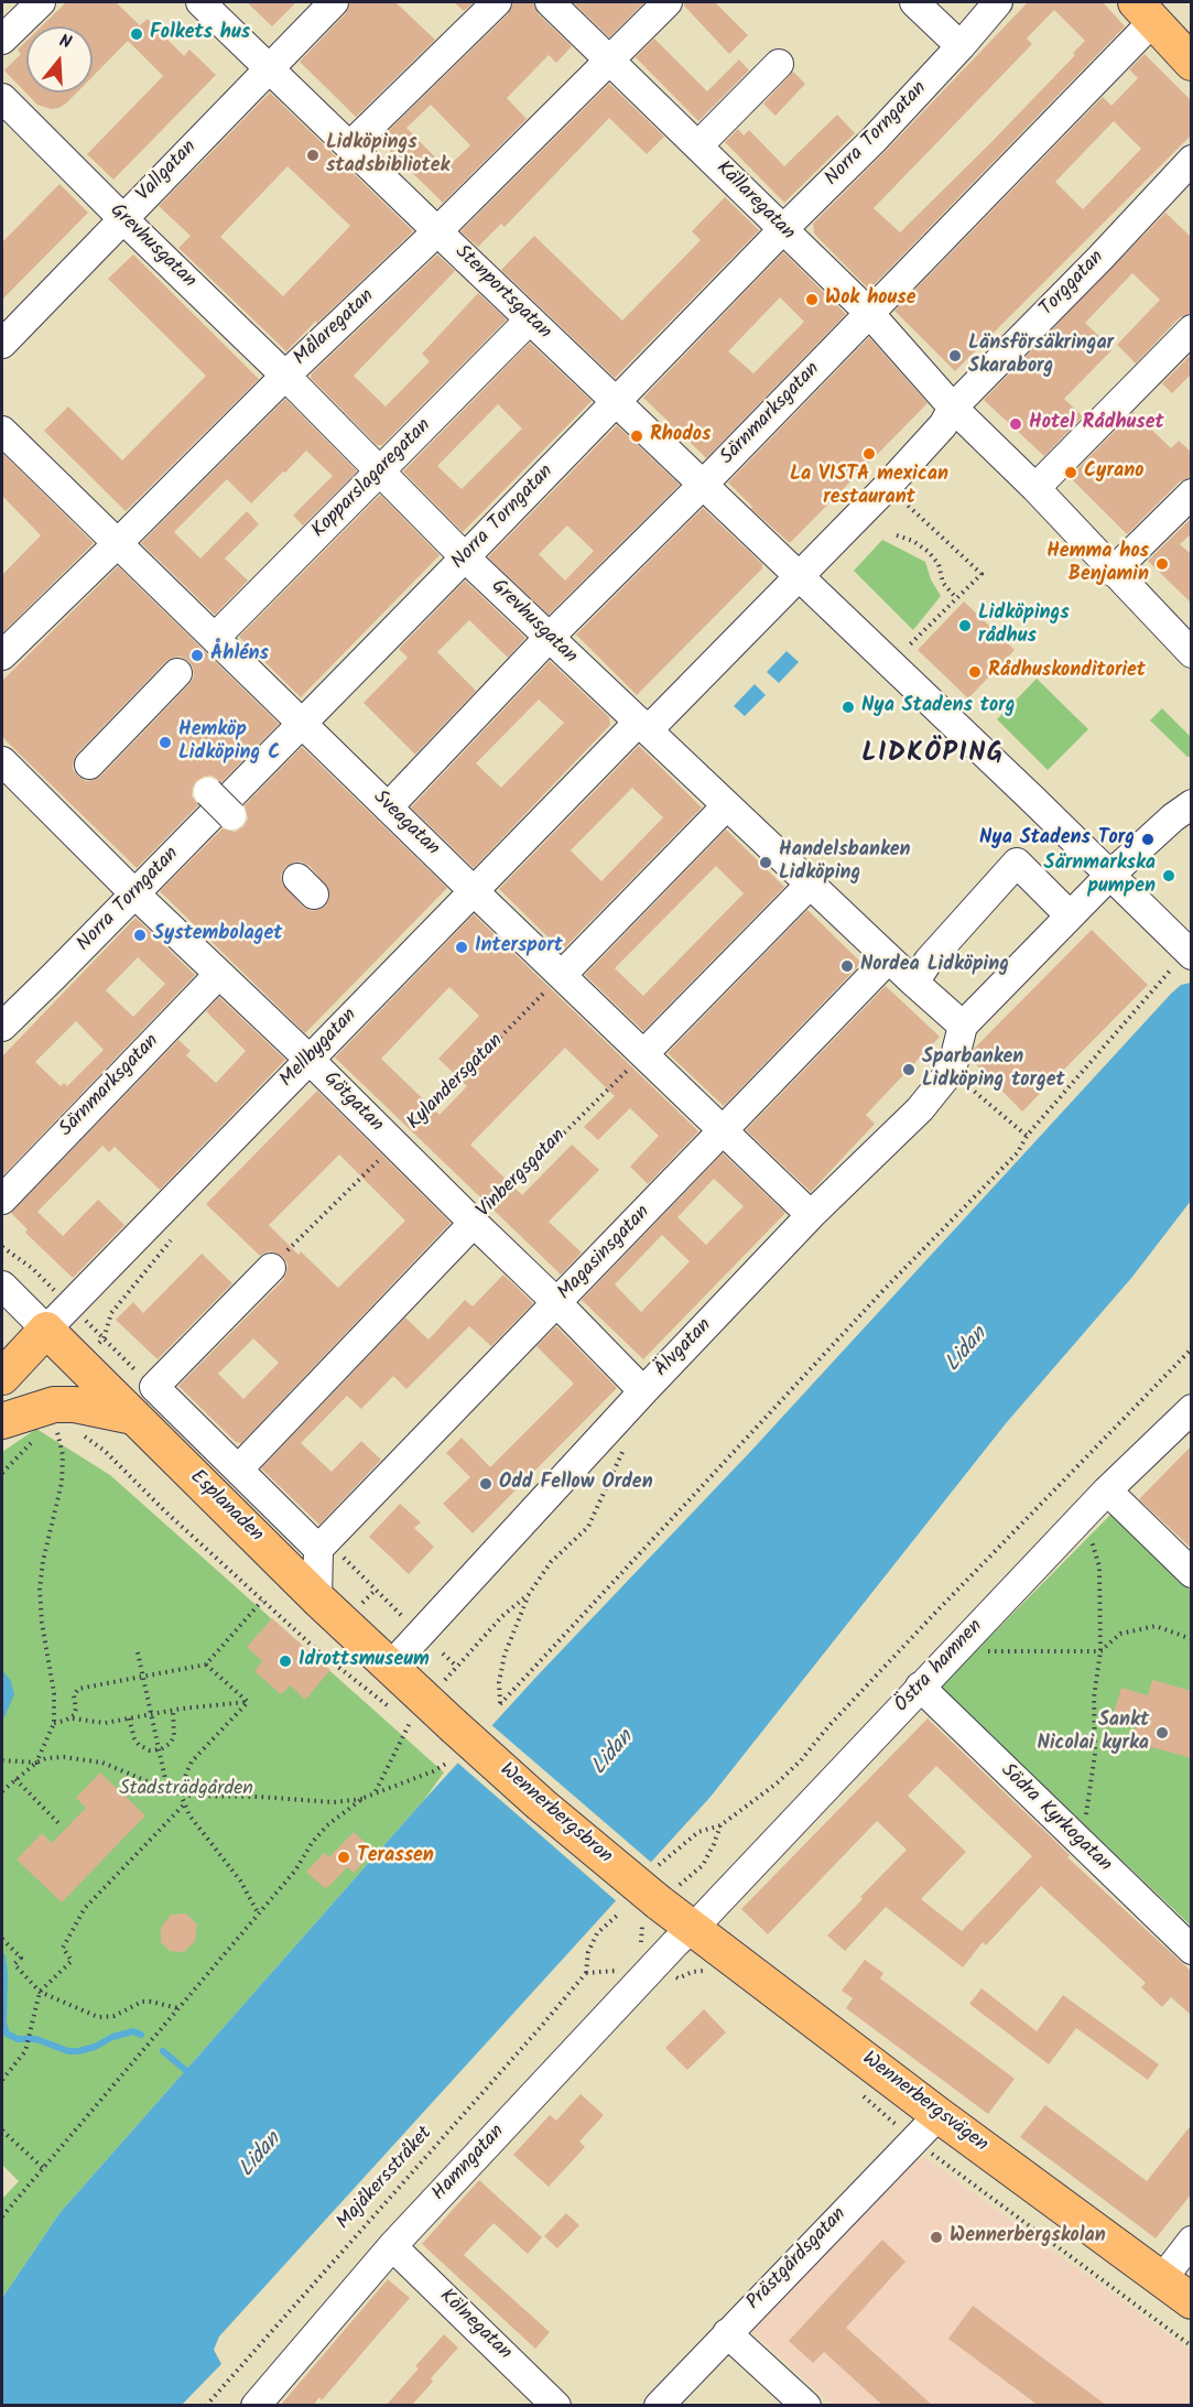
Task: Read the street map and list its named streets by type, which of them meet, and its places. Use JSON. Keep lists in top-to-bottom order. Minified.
{"streets":{"main road":["Mellbygatan","Esplanaden","Wennerbergsbron","Wennerbergsvägen"],"street":["Norra Torngatan","Vallgatan","Källaregatan","Grevhusgatan","Torggatan","Stenportsgatan","Målaregatan","Särnmarksgatan","Kopparslagaregatan","Sveagatan","Götgatan","Vinbergsgatan","Magasinsgatan","Älvgatan","Östra hamnen","Södra Kyrkogatan","Hamngatan","Prästgårdsgatan","Kölnegatan"],"path":["Kylandersgatan","Majåkersstråket"]},"crossings":[["Norra Torngatan","Källaregatan"],["Norra Torngatan","Grevhusgatan"],["Norra Torngatan","Stenportsgatan"],["Norra Torngatan","Sveagatan"],["Norra Torngatan","Götgatan"],["Vallgatan","Grevhusgatan"],["Vallgatan","Stenportsgatan"],["Källaregatan","Torggatan"],["Källaregatan","Målaregatan"],["Källaregatan","Särnmarksgatan"],["Grevhusgatan","Målaregatan"],["Grevhusgatan","Särnmarksgatan"],["Grevhusgatan","Kopparslagaregatan"],["Grevhusgatan","Mellbygatan"],["Grevhusgatan","Magasinsgatan"],["Grevhusgatan","Älvgatan"],["Torggatan","Stenportsgatan"],["Torggatan","Mellbygatan"],["Stenportsgatan","Målaregatan"],["Stenportsgatan","Särnmarksgatan"],["Stenportsgatan","Kopparslagaregatan"],["Stenportsgatan","Mellbygatan"],["Målaregatan","Sveagatan"],["Särnmarksgatan","Sveagatan"],["Särnmarksgatan","Götgatan"],["Kopparslagaregatan","Sveagatan"],["Sveagatan","Mellbygatan"],["Sveagatan","Kylandersgatan"],["Sveagatan","Vinbergsgatan"],["Sveagatan","Magasinsgatan"],["Sveagatan","Älvgatan"],["Mellbygatan","Götgatan"],["Mellbygatan","Esplanaden"],["Kylandersgatan","Götgatan"],["Götgatan","Vinbergsgatan"],["Götgatan","Magasinsgatan"],["Götgatan","Älvgatan"],["Älvgatan","Esplanaden"],["Esplanaden","Wennerbergsbron"],["Östra hamnen","Södra Kyrkogatan"],["Östra hamnen","Wennerbergsvägen"],["Östra hamnen","Hamngatan"],["Wennerbergsbron","Wennerbergsvägen"],["Wennerbergsvägen","Hamngatan"],["Wennerbergsvägen","Prästgårdsgatan"],["Hamngatan","Kölnegatan"]],"districts":["LIDKÖPING"],"water":["Lidan"],"parks":["Stadsträdgården"],"places":["Folkets hus","Lidköpings stadsbibliotek","Wok house","Länsförsäkringar Skaraborg","Hotel Rådhuset","Rhodos","La VISTA mexican restaurant","Cyrano","Hemma hos Benjamin","Lidköpings rådhus","Åhléns","Rådhuskonditoriet","Nya Stadens torg","Hemköp Lidköping C","Nya Stadens Torg","Handelsbanken Lidköping","Särnmarkska pumpen","Systembolaget","Intersport","Nordea Lidköping","Sparbanken Lidköping torget","Odd Fellow Orden","Idrottsmuseum","Sankt Nicolai kyrka","Terassen","Wennerbergskolan"],"north":"top"}
